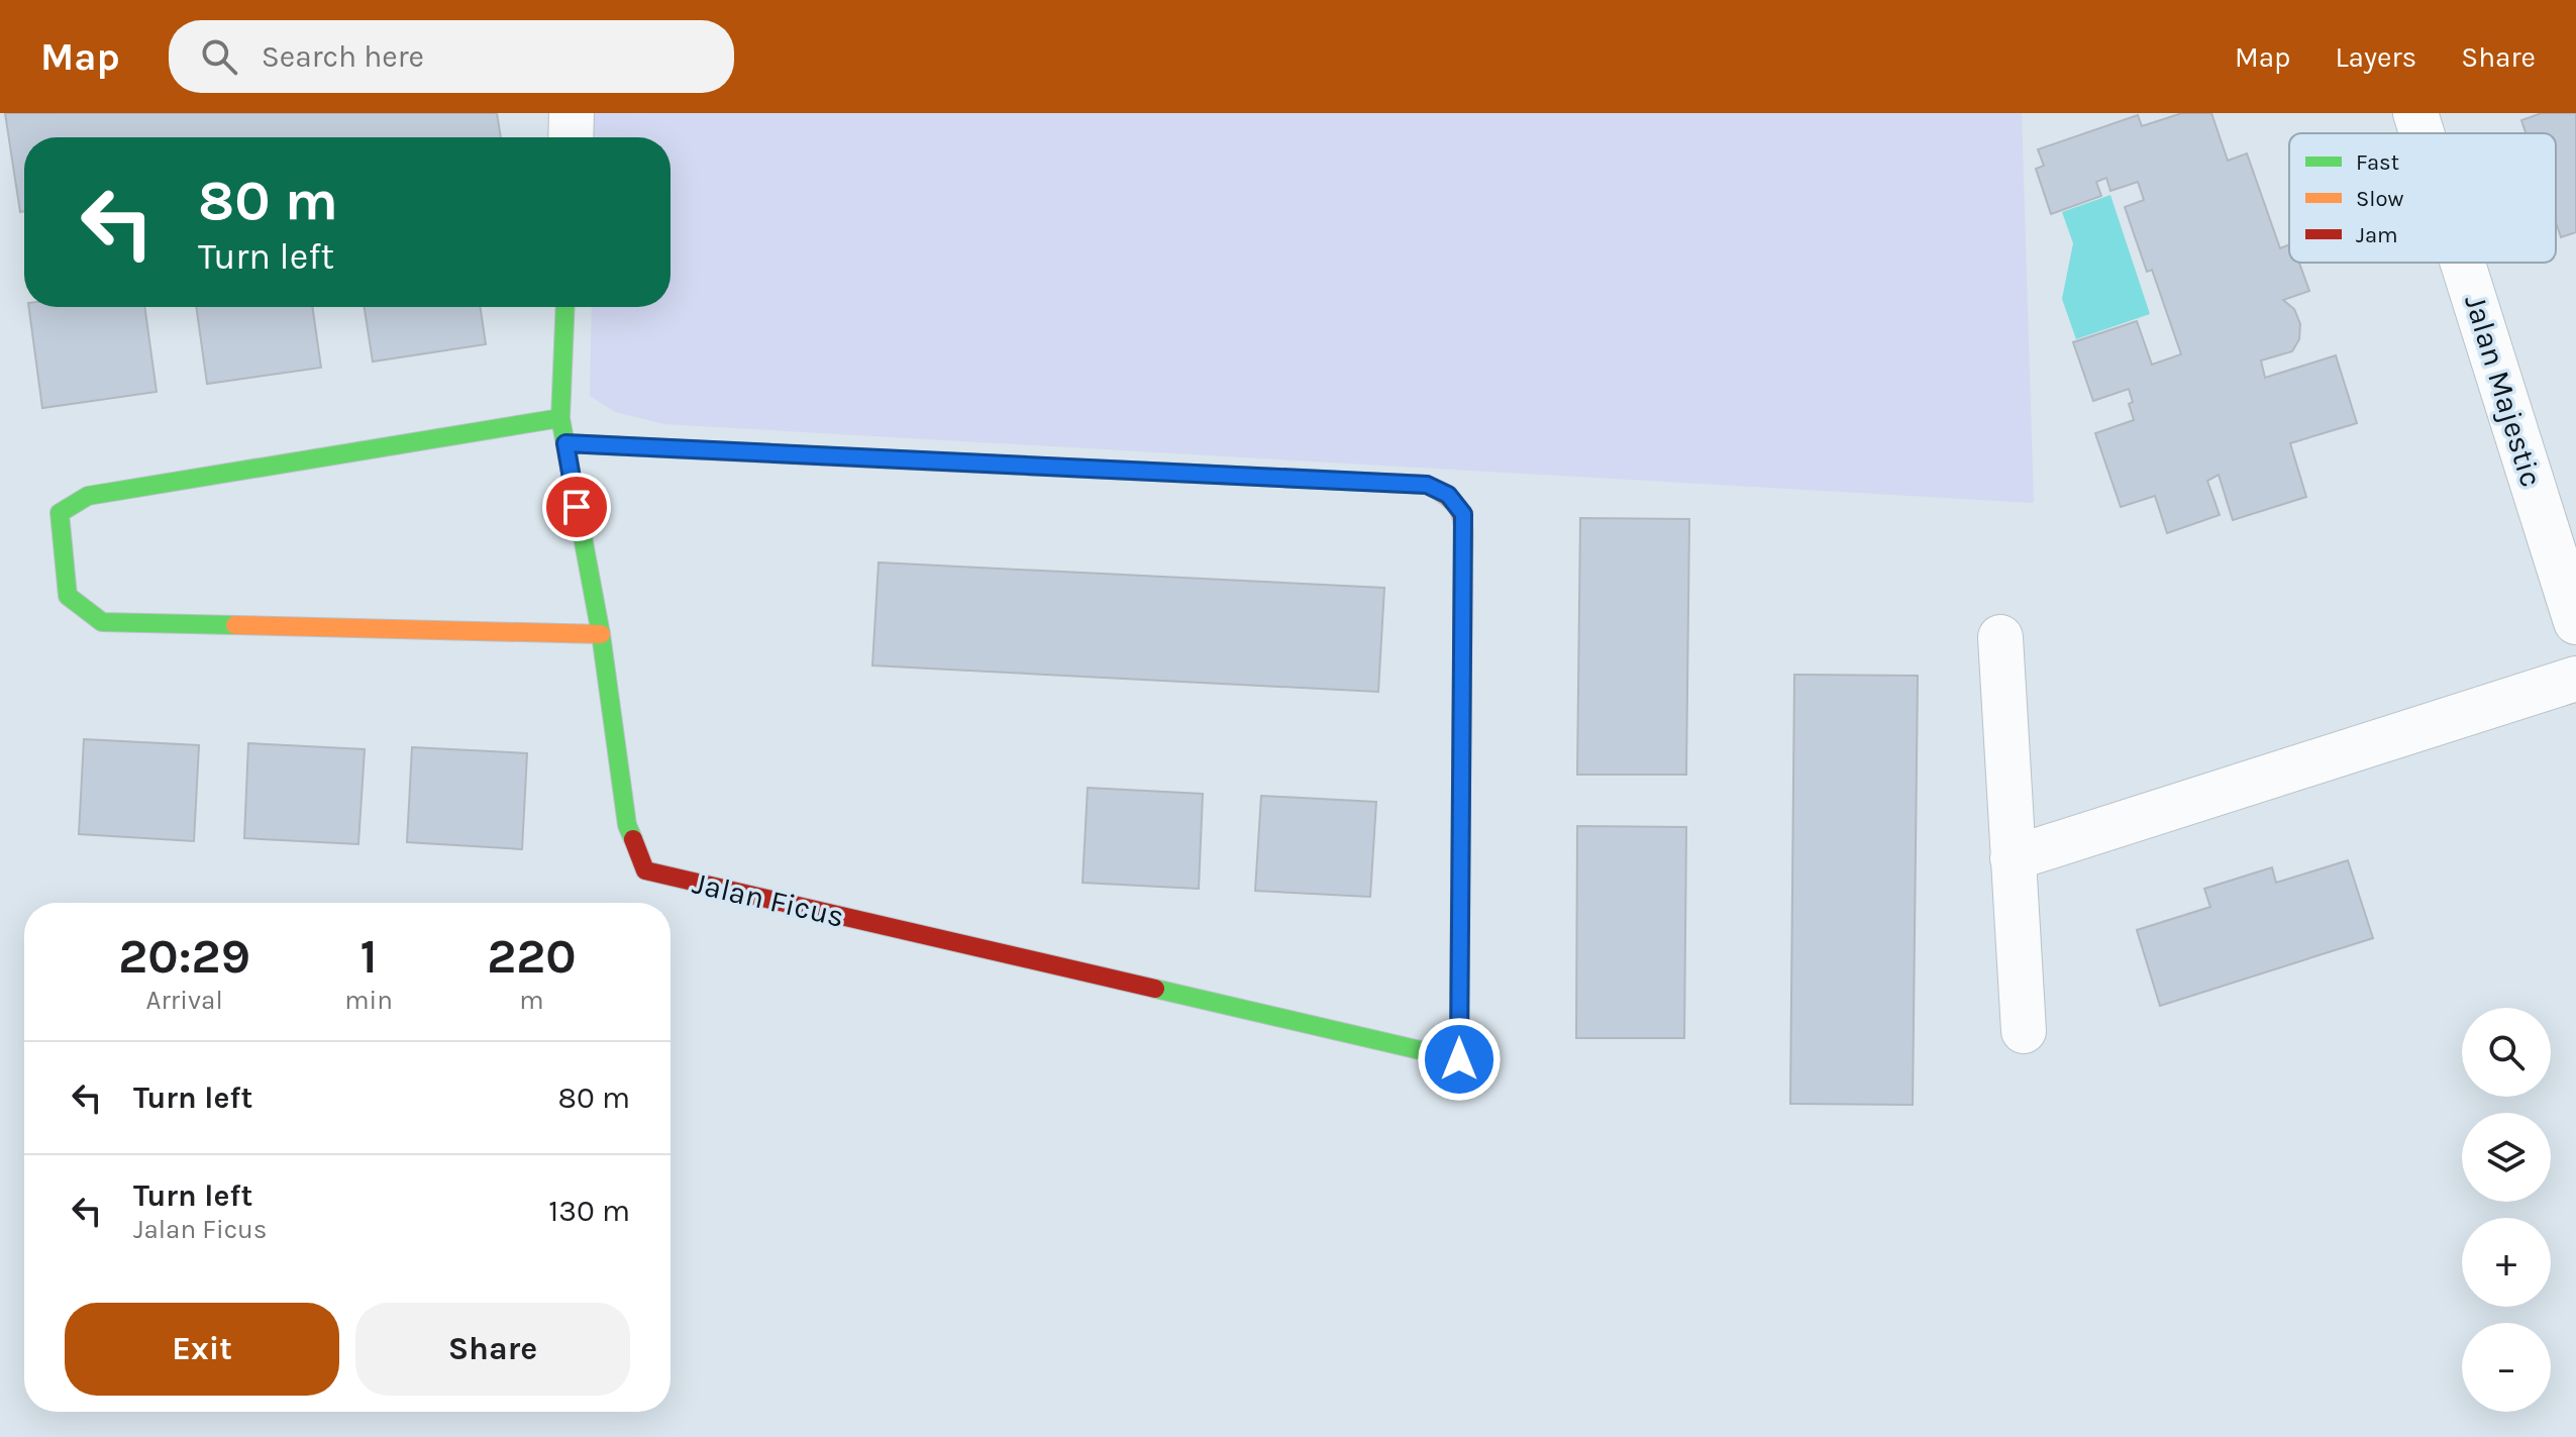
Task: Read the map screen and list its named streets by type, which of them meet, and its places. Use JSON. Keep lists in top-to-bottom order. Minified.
{"streets":{"street":["Jalan Majestic","Jalan Ficus"]},"legend":["Fast","Slow","Jam"],"page":{"header":"Map","search":"Search here","nav":["Map","Layers","Share"],"turn":["80 m","Turn left"],"eta":["20:29","Arrival","1","min","220","m"],"map_buttons":["+","−"],"list":[{"name":"Turn left","value":"80 m"},{"name":"Turn left","note":"Jalan Ficus","value":"130 m"}],"buttons":["Exit","Share"]}}
